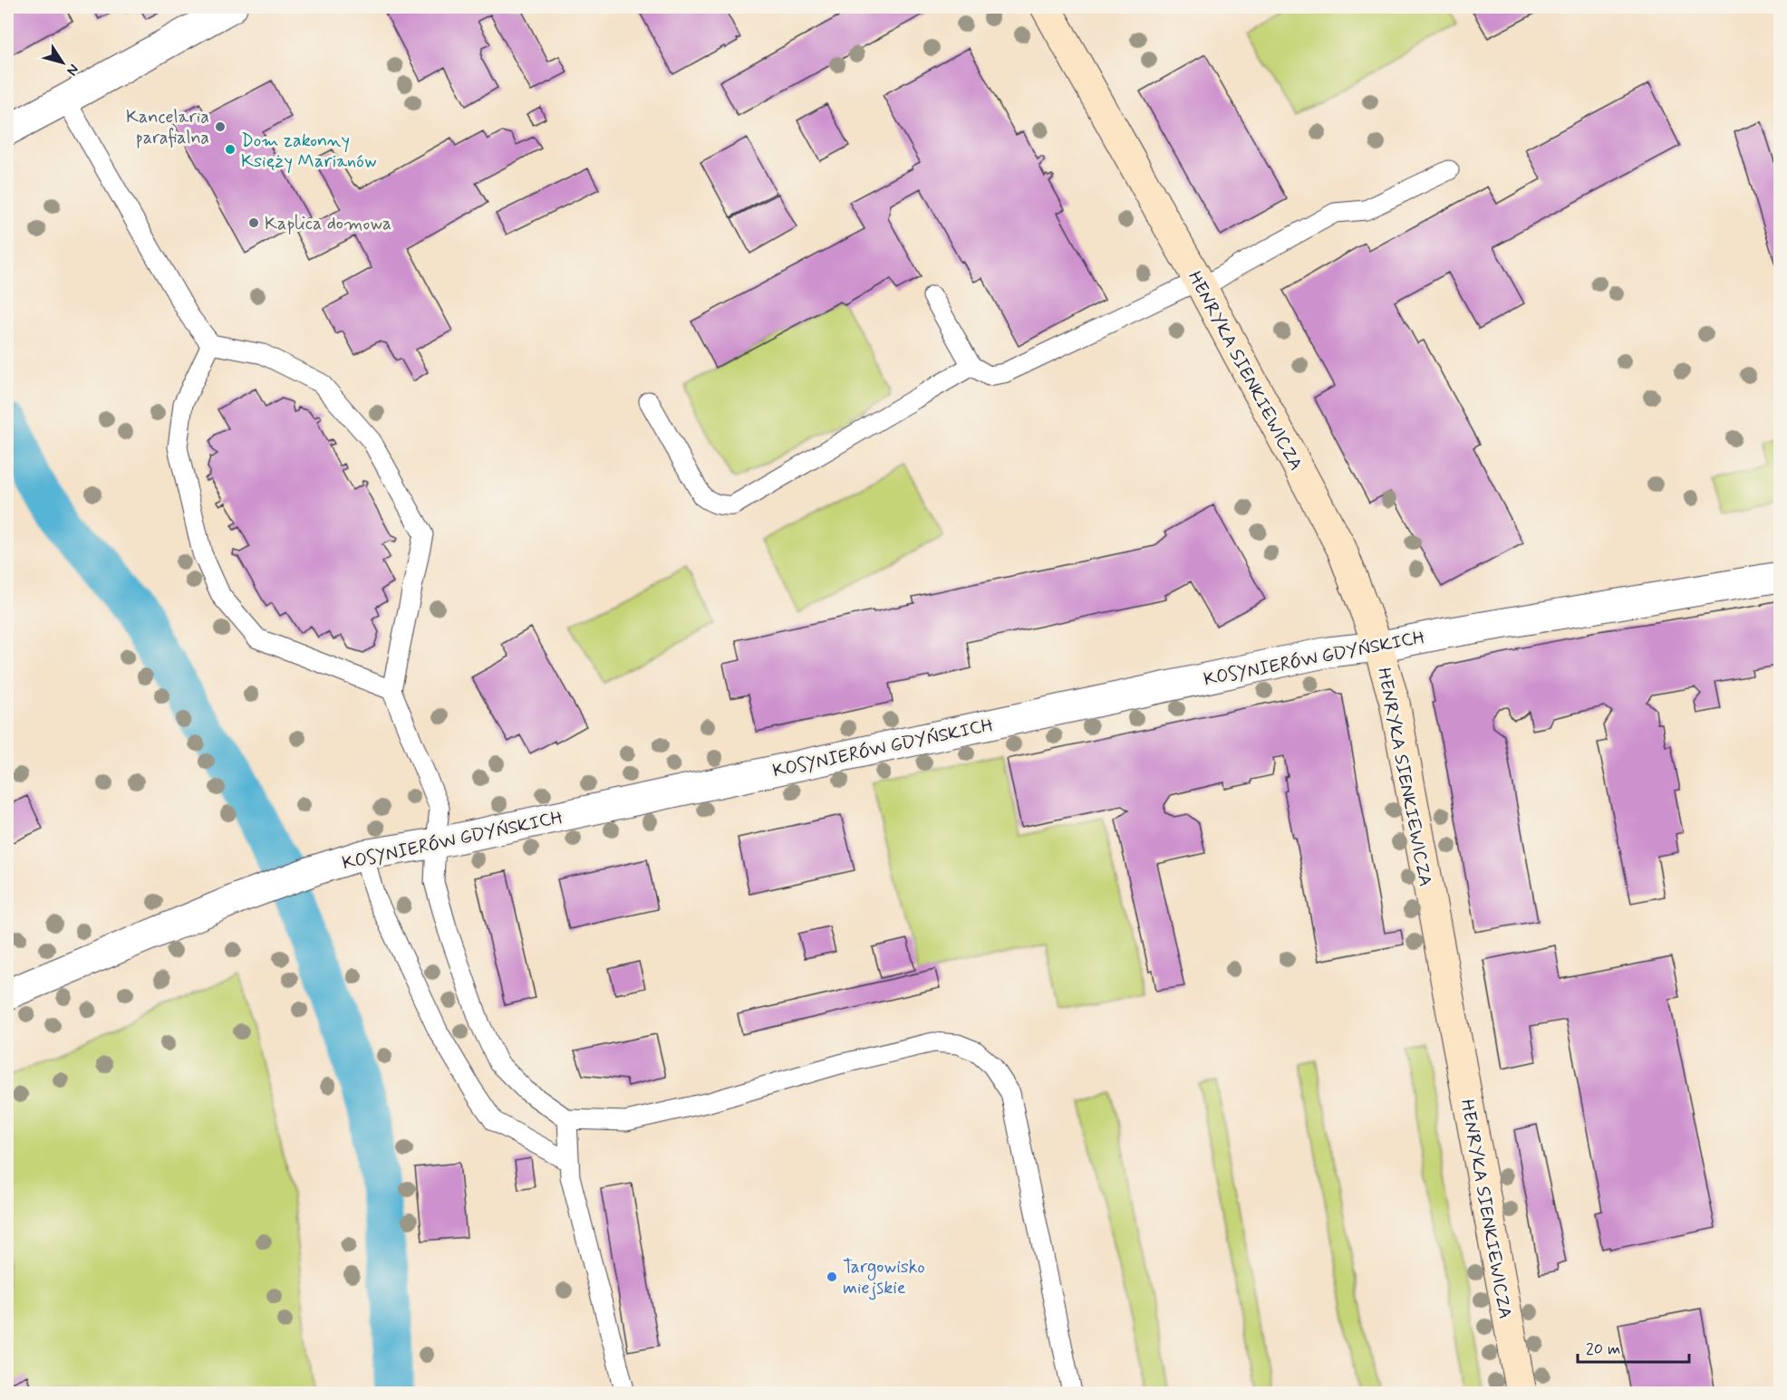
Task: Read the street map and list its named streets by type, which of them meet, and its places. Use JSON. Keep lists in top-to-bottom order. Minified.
{"streets":{"street":["HENRYKA SIENKIEWICZA","KOSYNIERÓW GDYŃSKICH"]},"crossings":[["HENRYKA SIENKIEWICZA","KOSYNIERÓW GDYŃSKICH"]],"places":["Kancelaria parafialna","Dom zakonny Księży Marianów","Kaplica domowa","Targowisko miejskie"],"scale_bar":"20 m","north":"bottom right"}
